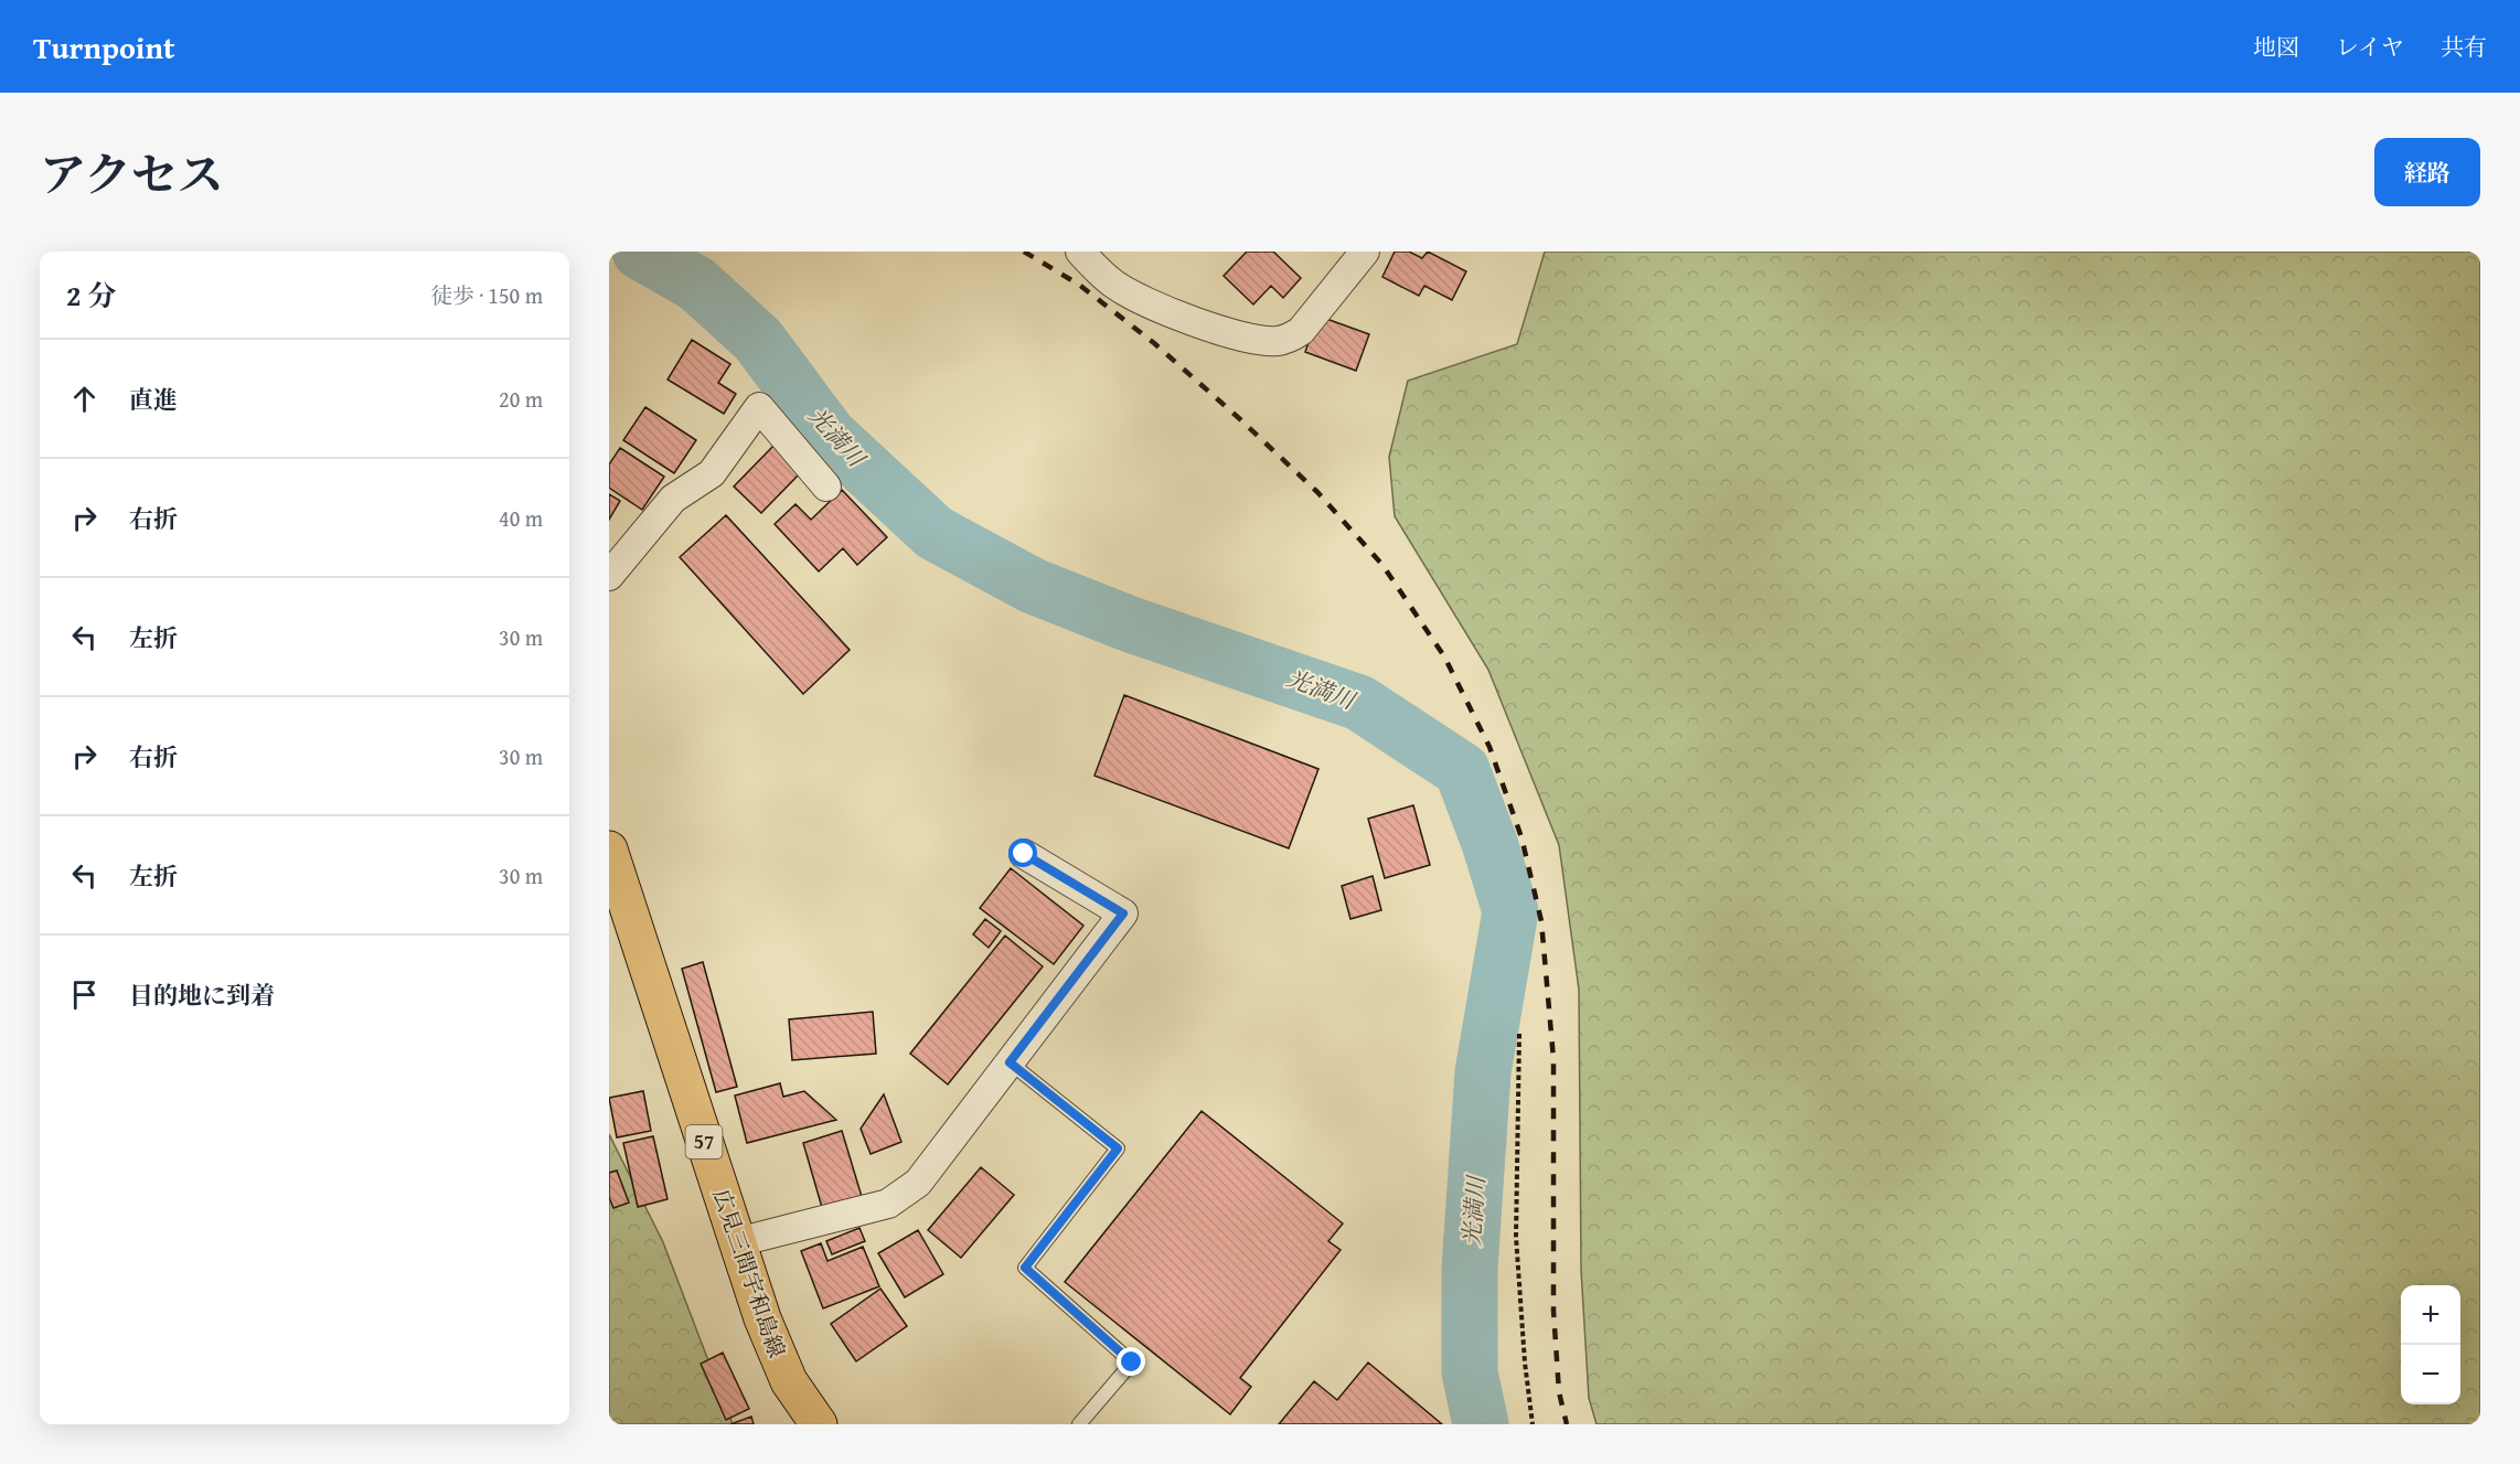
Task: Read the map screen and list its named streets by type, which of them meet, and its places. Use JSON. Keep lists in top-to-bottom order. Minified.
{"streets":{"main road":["57","広見三間宇和島線"]},"water":["光満川"],"page":{"header":"Turnpoint","nav":["地図","レイヤ","共有"],"title":"アクセス","buttons":"経路","heading":["2 分","徒歩 · 150 m"],"list":[["直進","20 m"],["右折","40 m"],["左折","30 m"],["右折","30 m"],["左折","30 m"],"目的地に到着"],"map_buttons":["+","−"]}}
